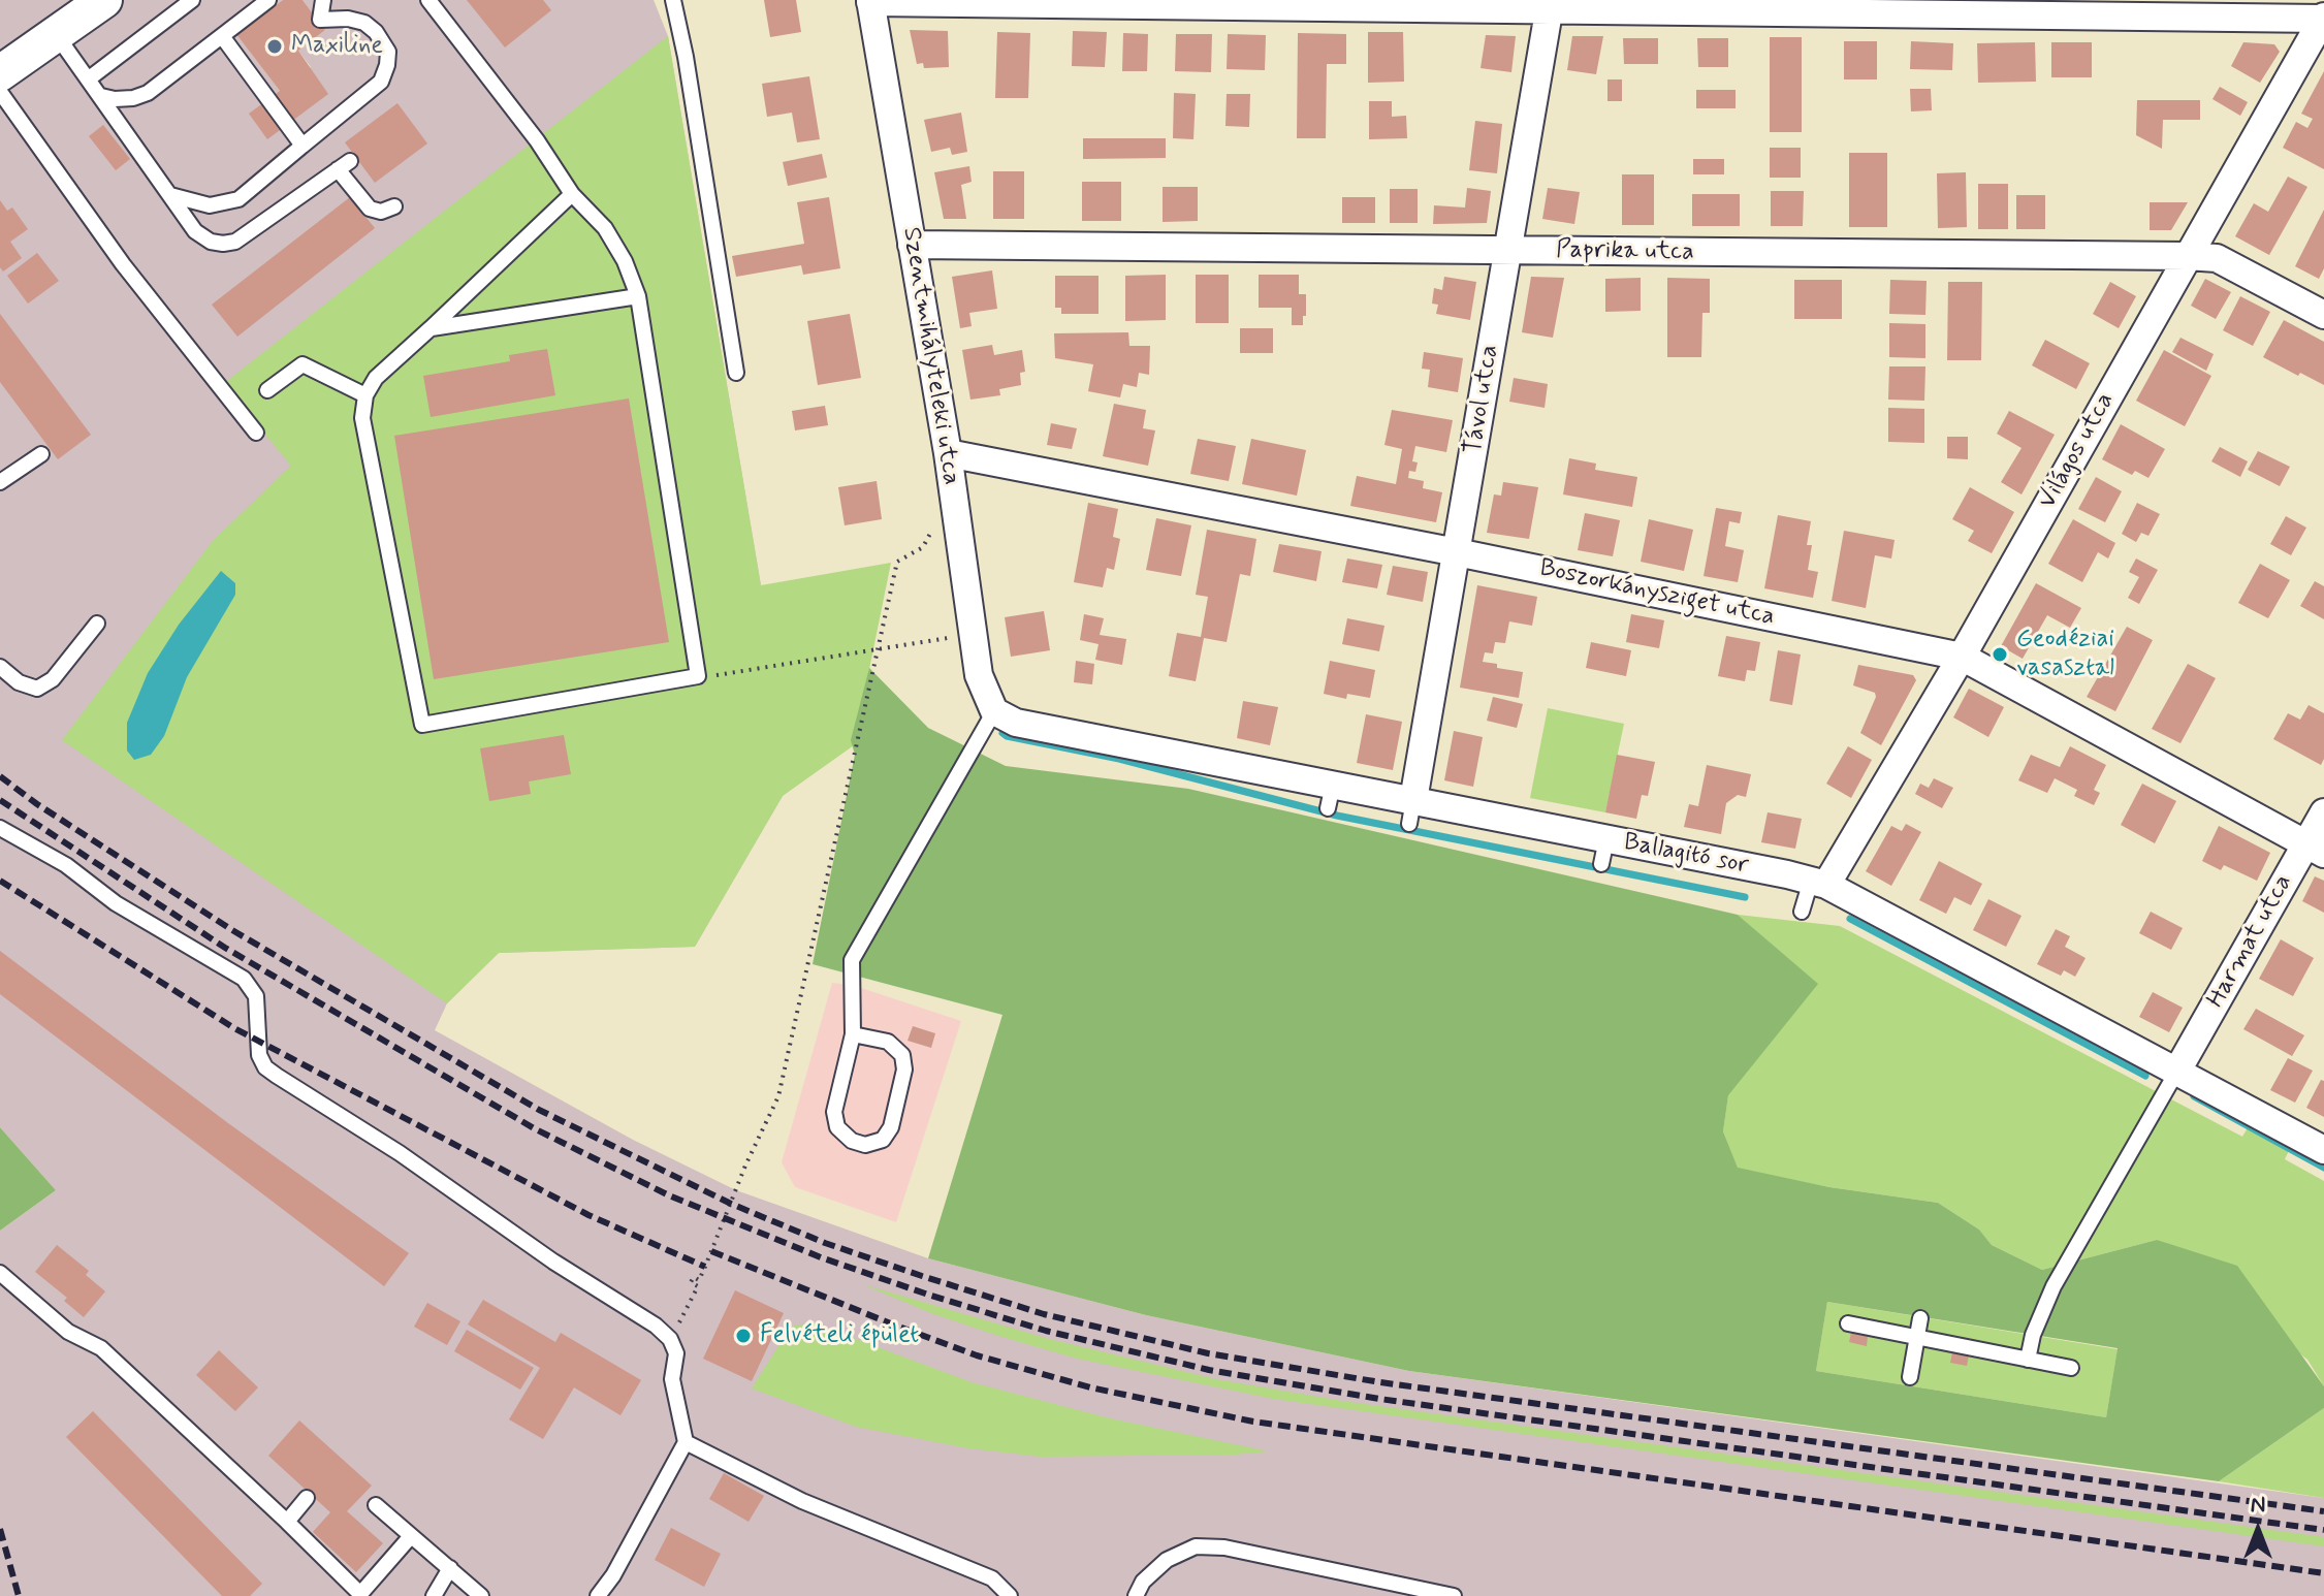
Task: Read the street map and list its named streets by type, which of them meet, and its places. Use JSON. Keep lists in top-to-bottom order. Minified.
{"streets":{"street":["Paprika utca","Szentmihályteleki utca","Távol utca","Világos utca","Boszorkánysziget utca","Ballagitó sor","Harmat utca"]},"crossings":[["Paprika utca","Szentmihályteleki utca"],["Paprika utca","Távol utca"],["Paprika utca","Világos utca"],["Szentmihályteleki utca","Boszorkánysziget utca"],["Szentmihályteleki utca","Ballagitó sor"],["Távol utca","Boszorkánysziget utca"],["Távol utca","Ballagitó sor"],["Világos utca","Boszorkánysziget utca"],["Világos utca","Ballagitó sor"],["Boszorkánysziget utca","Harmat utca"],["Ballagitó sor","Harmat utca"]],"places":["Maxiline","Geodéziai vasasztal","Felvételi épület"],"north":"top"}
